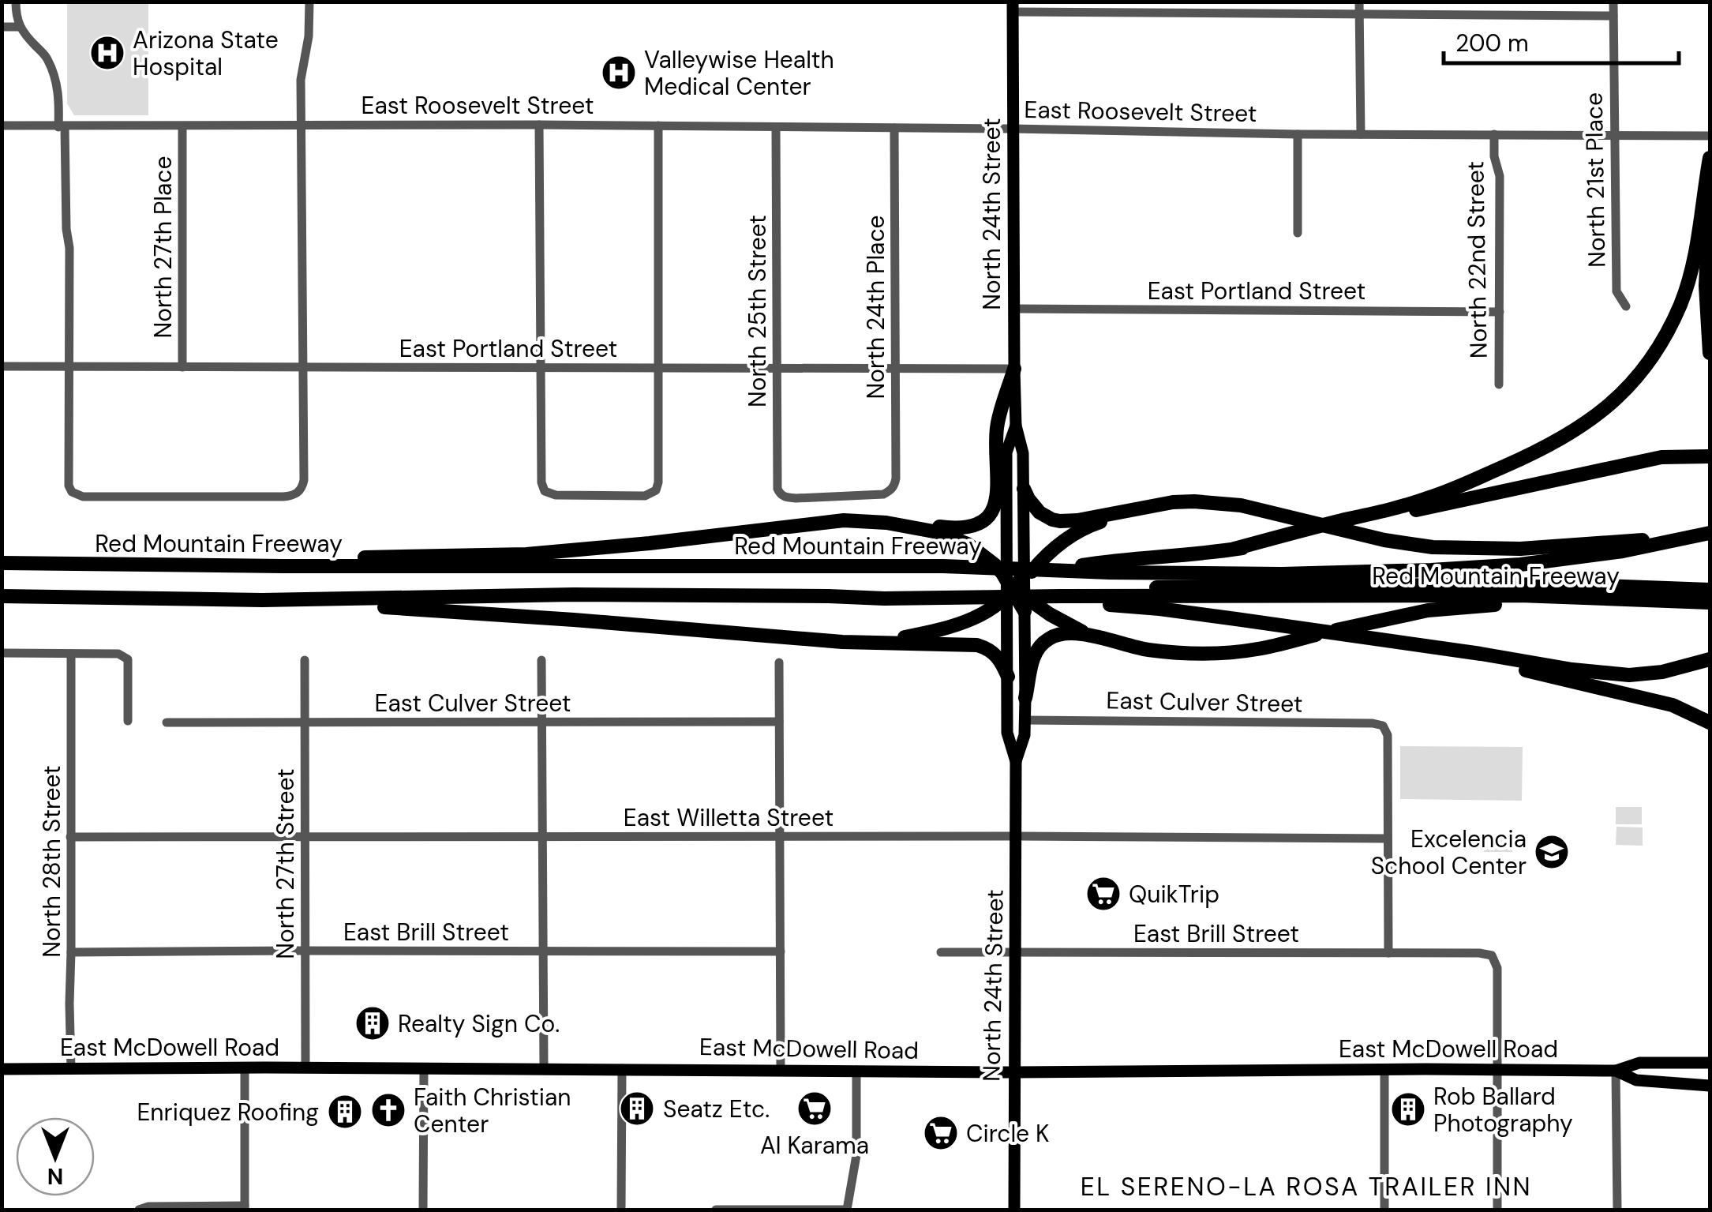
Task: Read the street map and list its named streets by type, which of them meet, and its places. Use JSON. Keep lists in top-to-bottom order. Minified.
{"streets":{"highway":["Red Mountain Freeway"],"main road":["North 24th Street","East McDowell Road"],"street":["East Roosevelt Street","North 21st Place","North 27th Place","North 22nd Street","East Portland Street","North 24th Place","North 25th Street","East Culver Street","East Willetta Street","North 28th Street","North 27th Street","East Brill Street"]},"crossings":[["East Roosevelt Street","North 21st Place"],["East Roosevelt Street","North 24th Street"],["East Roosevelt Street","North 27th Place"],["East Roosevelt Street","North 22nd Street"],["East Roosevelt Street","North 24th Place"],["East Roosevelt Street","North 25th Street"],["North 24th Street","East Portland Street"],["North 24th Street","Red Mountain Freeway"],["North 24th Street","East Culver Street"],["North 24th Street","East Willetta Street"],["North 24th Street","East Brill Street"],["North 24th Street","East McDowell Road"],["North 27th Place","East Portland Street"],["North 22nd Street","East Portland Street"],["East Portland Street","North 24th Place"],["East Portland Street","North 25th Street"],["North 24th Place","North 25th Street"],["East Culver Street","East Willetta Street"],["East Culver Street","North 27th Street"],["East Willetta Street","North 28th Street"],["East Willetta Street","North 27th Street"],["North 28th Street","East Brill Street"],["North 28th Street","East McDowell Road"],["North 27th Street","East Brill Street"],["North 27th Street","East McDowell Road"],["East Brill Street","East McDowell Road"]],"districts":["EL SERENO-LA ROSA TRAILER INN"],"places":{"hospital":["Arizona State Hospital","Valleywise Health Medical Center"],"school or university":["Excelencia School Center"],"supermarket":["QuikTrip","Al Karama","Circle K"],"building":["Realty Sign Co.","Seatz Etc.","Rob Ballard Photography","Enriquez Roofing"],"church":["Faith Christian Center"]},"scale_bar":"200 m","north":"bottom"}
